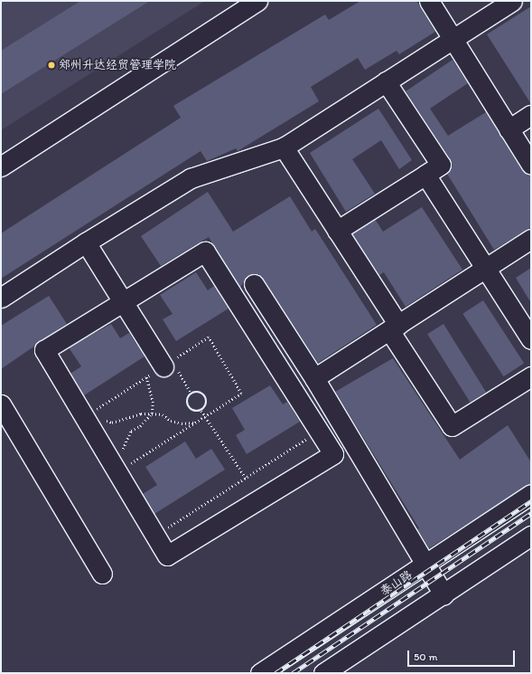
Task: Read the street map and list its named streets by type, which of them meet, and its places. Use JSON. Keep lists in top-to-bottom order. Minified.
{"streets":{"street":["泰山路"]},"places":["郑州升达经贸管理学院"],"scale_bar":"50 m"}
